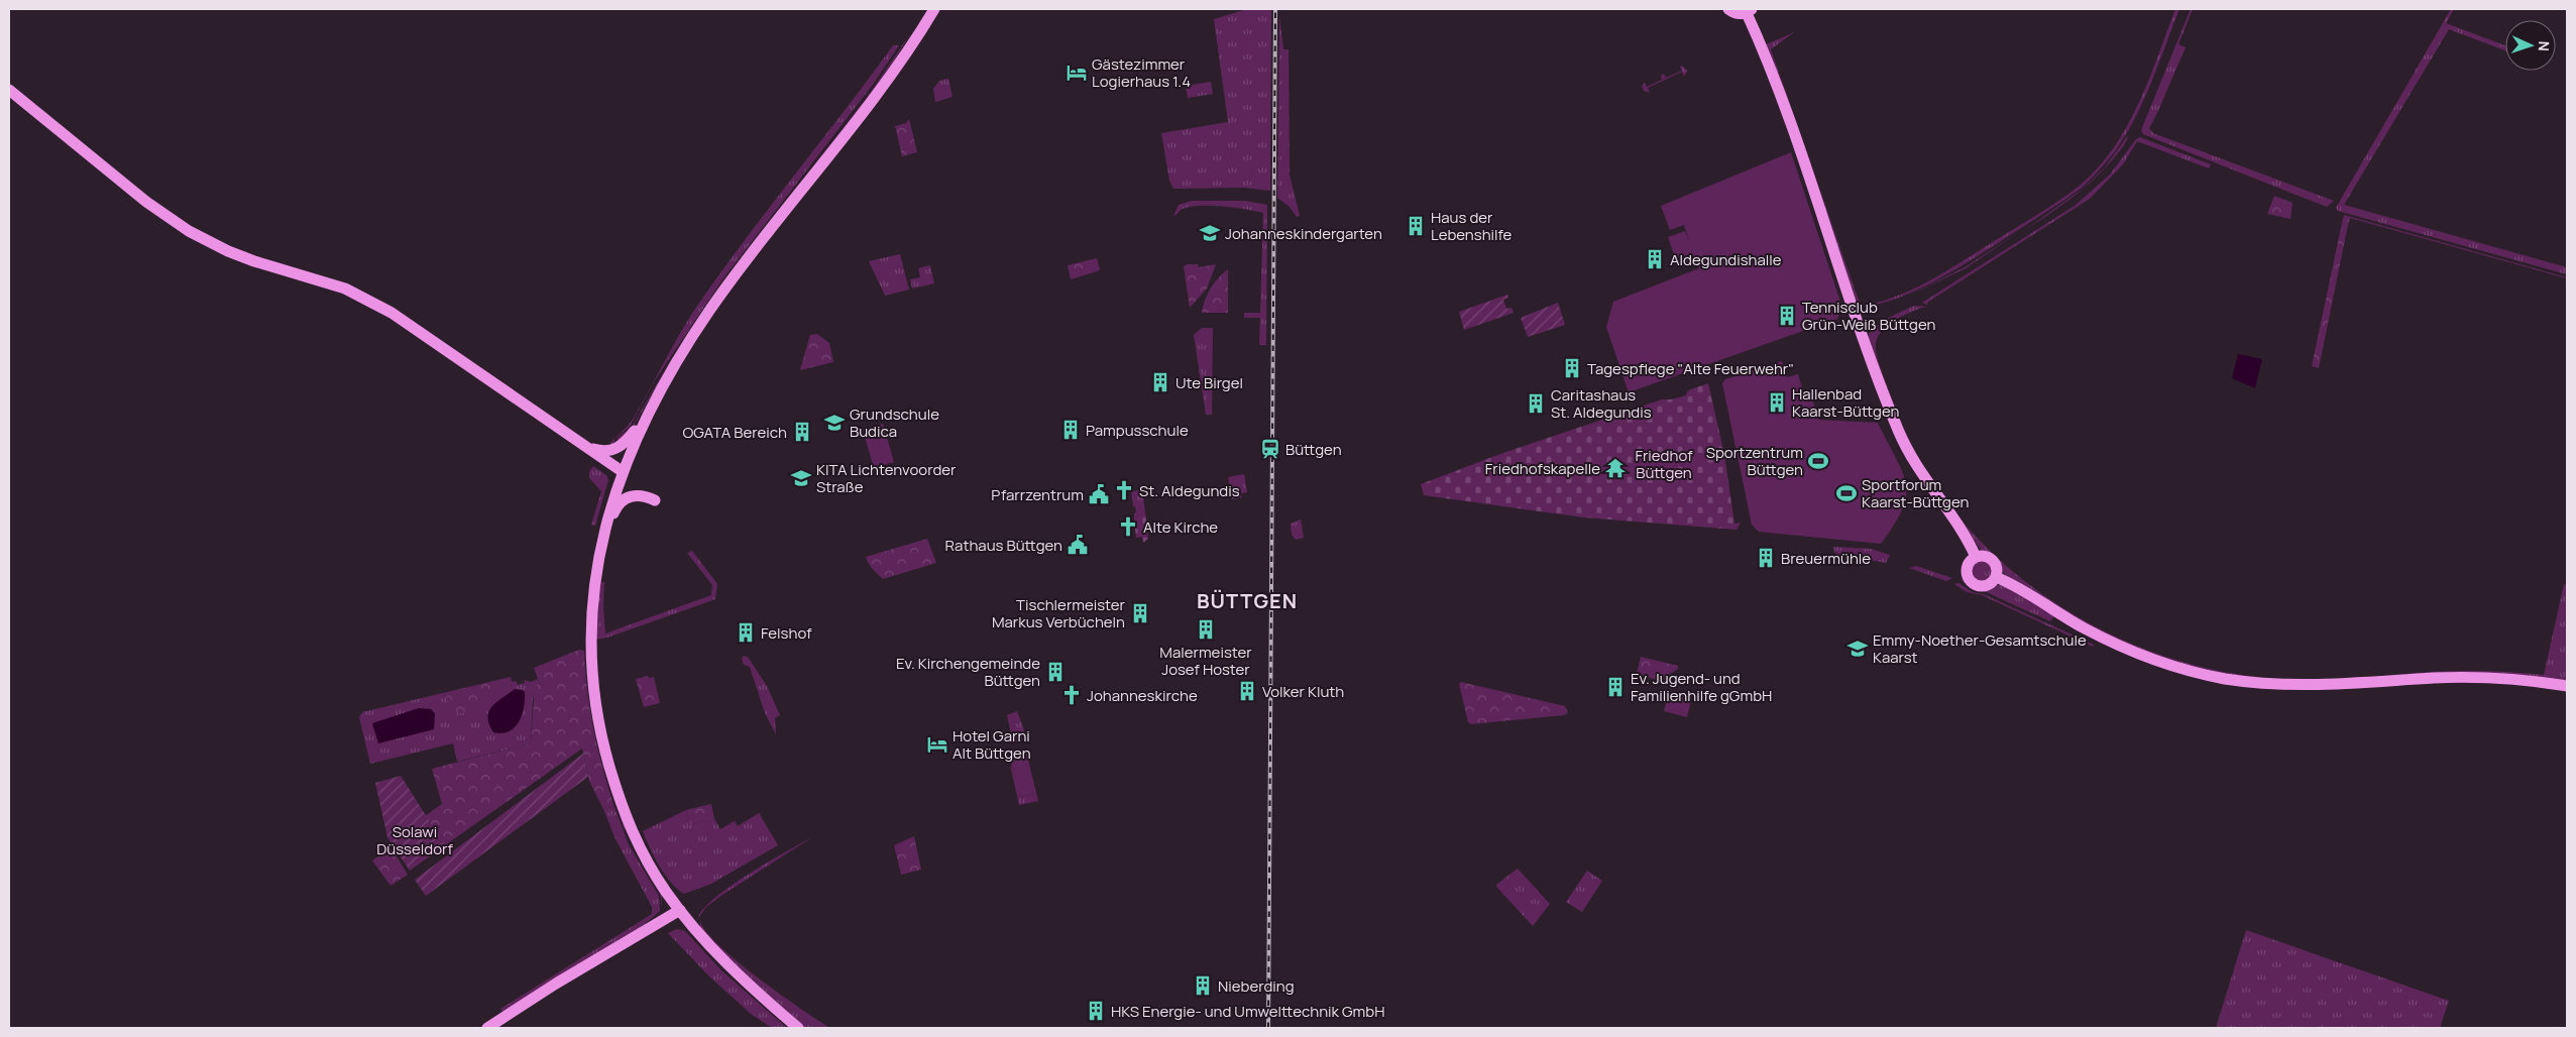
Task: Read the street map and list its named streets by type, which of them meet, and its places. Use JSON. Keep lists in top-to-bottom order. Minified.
{"districts":["BÜTTGEN"],"parks":["Friedhof Büttgen","Solawi Düsseldorf"],"places":{"hotel":["Gästezimmer Logierhaus 1.4","Hotel Garni Alt Büttgen"],"building":["Haus der Lebenshilfe","Aldegundishalle","Tennisclub Grün-Weiß Büttgen","Tagespflege \"Alte Feuerwehr\"","Ute Birgel","Hallenbad Kaarst-Büttgen","Caritashaus St. Aldegundis","Pampusschule","OGATA Bereich","Breuermühle","Tischlermeister Markus Verbücheln","Malermeister Josef Hoster","Felshof","Ev. Kirchengemeinde Büttgen","Ev. Jugend- und Familienhilfe gGmbH","Volker Kluth","Nieberding","HKS Energie- und Umwelttechnik GmbH"],"school or university":["Johanneskindergarten","Grundschule Budica","KITA Lichtenvoorder Straße","Emmy-Noether-Gesamtschule Kaarst"],"station":["Büttgen"],"sports":["Sportzentrum Büttgen","Sportforum Kaarst-Büttgen"],"temple":["Friedhofskapelle"],"church":["St. Aldegundis","Alte Kirche","Johanneskirche"],"public building":["Pfarrzentrum","Rathaus Büttgen"]},"north":"right"}
